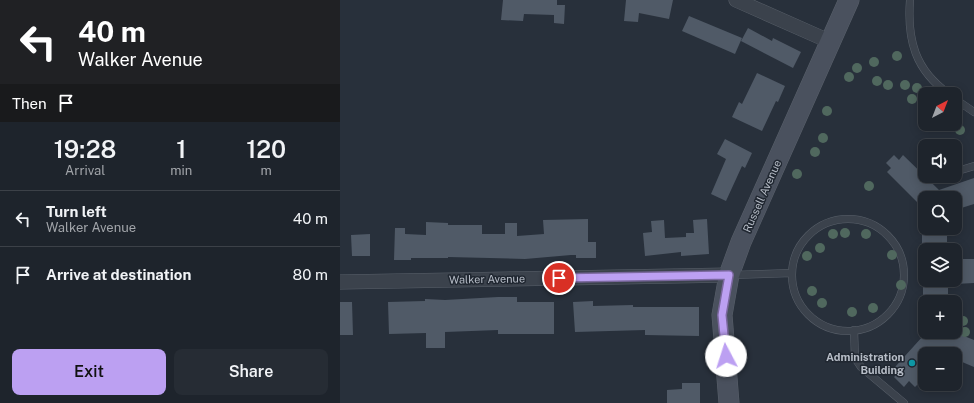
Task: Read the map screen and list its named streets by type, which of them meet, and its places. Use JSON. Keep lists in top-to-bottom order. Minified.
{"streets":{"street":["Russell Avenue","Walker Avenue"]},"crossings":[["Russell Avenue","Walker Avenue"]],"places":["Administration Building"],"north":"top right","page":{"turn":["40 m","Walker Avenue"],"then":"Then","map_buttons":["+","−"],"eta":["19:28","Arrival","1","min","120","m"],"list":[{"name":"Turn left","note":"Walker Avenue","value":"40 m"},{"name":"Arrive at destination","value":"80 m"}],"buttons":["Exit","Share"]}}
